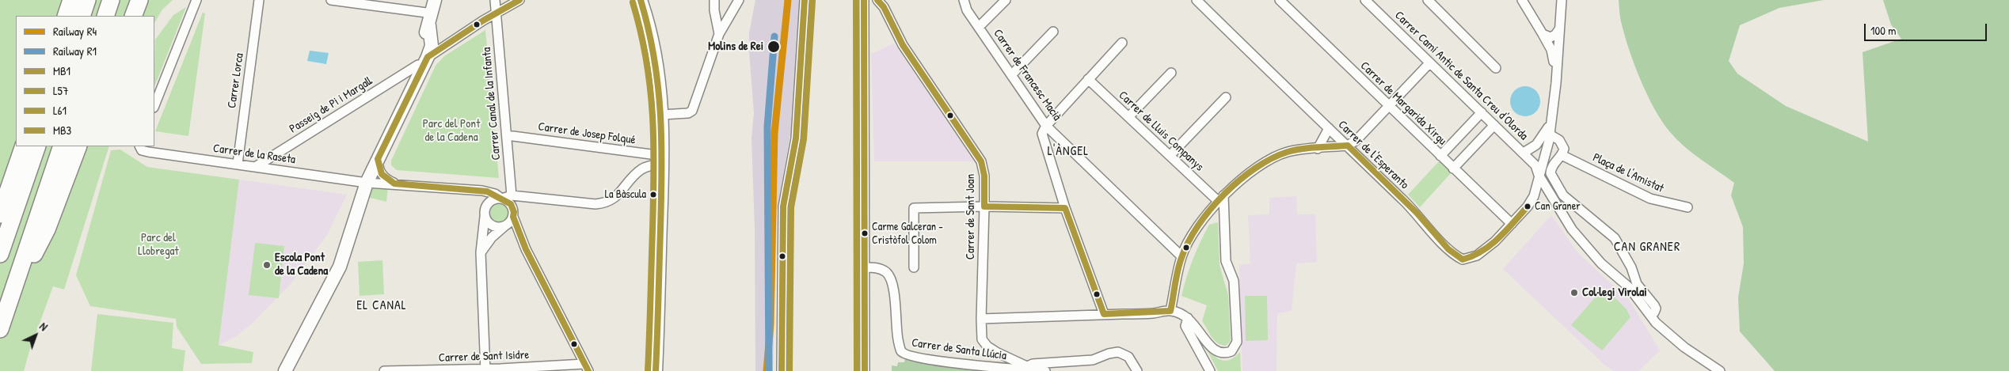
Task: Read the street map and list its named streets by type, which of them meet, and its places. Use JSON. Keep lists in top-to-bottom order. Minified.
{"streets":{"street":["Carrer de Francesc Macià","Carrer Camí Antic de Santa Creu d'Olorda","Carrer Lorca","Carrer Canal de la Infanta","Carrer de Margarida Xirgu","Passeig de Pi i Margall","Carrer de Lluis Companys","Carrer de Josep Folqué","Carrer de la Raseta","Carrer de l'Esperanto","Plaça de l'Amistat","Carrer de Sant Joan","Carrer de Santa Llúcia","Carrer de Sant Isidre"]},"crossings":[["Carrer Camí Antic de Santa Creu d'Olorda","Carrer de l'Esperanto"],["Carrer Lorca","Carrer de la Raseta"],["Carrer Canal de la Infanta","Passeig de Pi i Margall"],["Carrer Canal de la Infanta","Carrer de Josep Folqué"],["Carrer de Margarida Xirgu","Carrer de l'Esperanto"],["Passeig de Pi i Margall","Carrer de la Raseta"],["Carrer de Sant Joan","Carrer de Santa Llúcia"]],"districts":["L'ÀNGEL","CAN GRANER","EL CANAL"],"parks":["Parc del Pont de la Cadena","Parc del Llobregat"],"places":["Molins de Rei","La Bàscula","Can Graner","Carme Galceran - Cristòfol Colom","Escola Pont de la Cadena","Col·legi Virolai"],"lines":["rail line R4","transit line MB1","transit line L57","transit line MB3","transit line L61","rail line R1"],"legend":["Railway R4","Railway R1","MB1","L57","L61","MB3"],"scale_bar":"100 m","north":"top right"}
